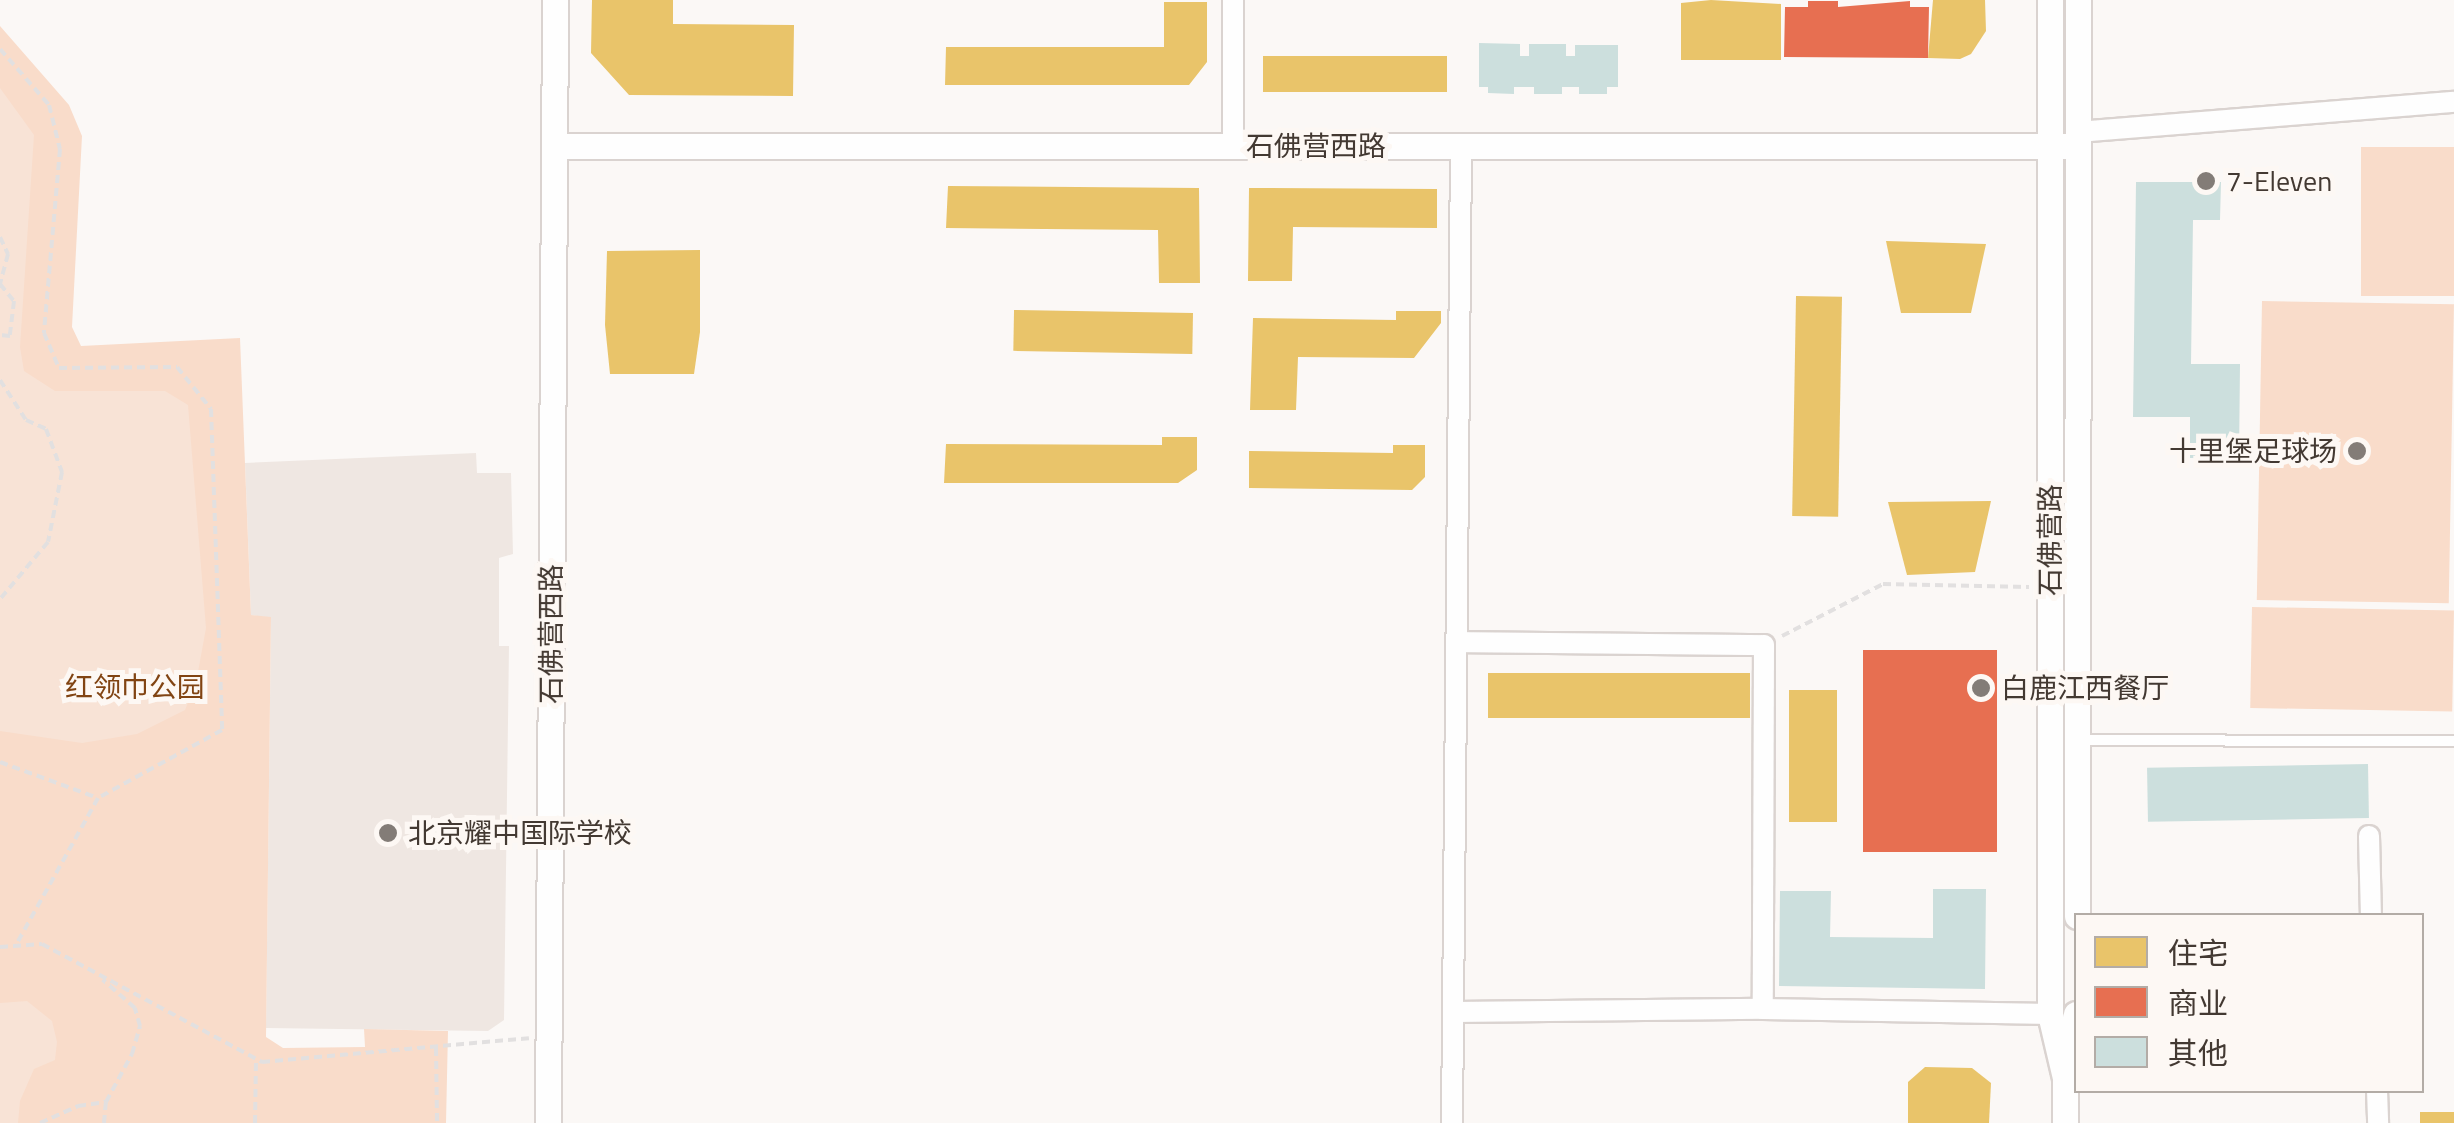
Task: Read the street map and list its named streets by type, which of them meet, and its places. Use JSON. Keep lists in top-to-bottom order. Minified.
{"streets":{"street":["石佛营西路","石佛营路"]},"crossings":[["石佛营西路","石佛营路"]],"parks":["红领巾公园"],"places":["7-Eleven","十里堡足球场","白鹿江西餐厅","北京耀中国际学校"],"legend":["住宅","商业","其他"]}
